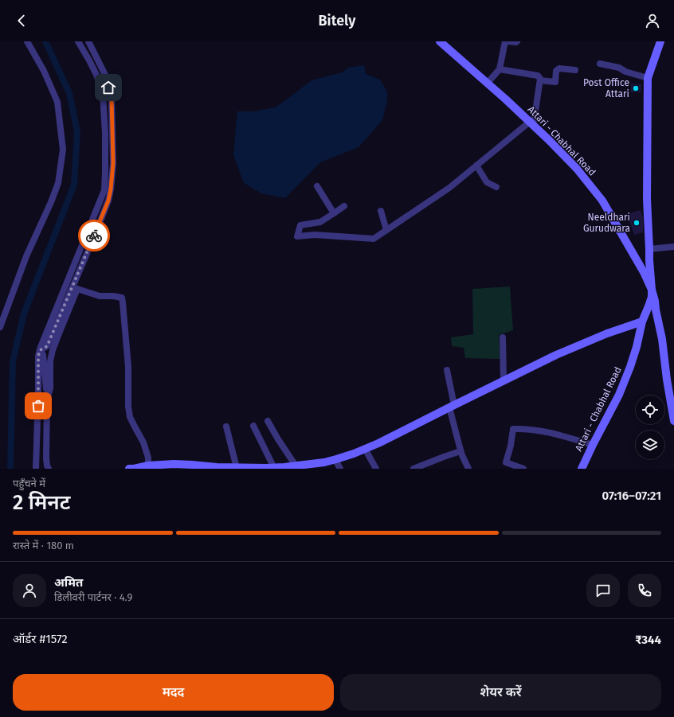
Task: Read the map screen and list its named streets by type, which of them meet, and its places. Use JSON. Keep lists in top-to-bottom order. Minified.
{"streets":{"street":["Attari - Chabhal Road"]},"places":["Post Office Attari","Neeldhari Gurudwara"],"page":{"header":"Bitely","heading":["2 मिनट","पहुँचने में","07:16–07:21"],"panel":["अमित","डिलीवरी पार्टनर · 4.9","ऑर्डर #1572","₹344"],"bar":"रास्ते में · 180 m","buttons":["मदद","शेयर करें"]}}
